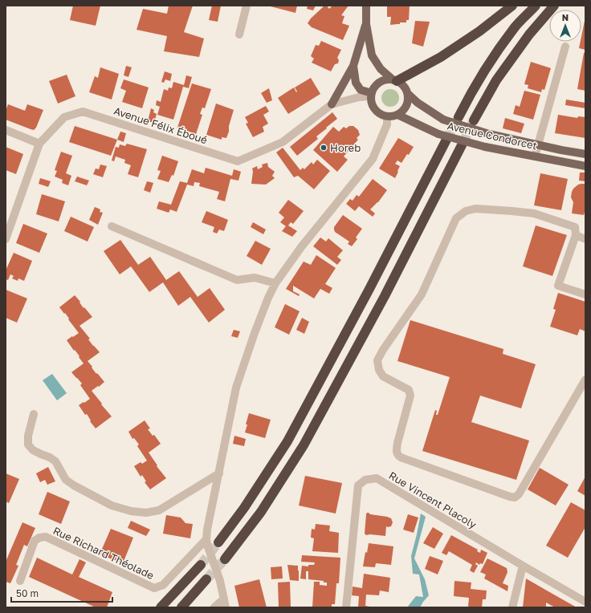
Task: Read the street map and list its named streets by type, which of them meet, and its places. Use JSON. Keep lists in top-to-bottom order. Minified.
{"streets":{"main road":["Avenue Condorcet"],"street":["Avenue Félix Éboué","Rue Vincent Placoly","Rue Richard Théolade"]},"crossings":[["Avenue Félix Éboué","Avenue Condorcet"]],"places":["Horeb"],"scale_bar":"50 m","north":"top"}
